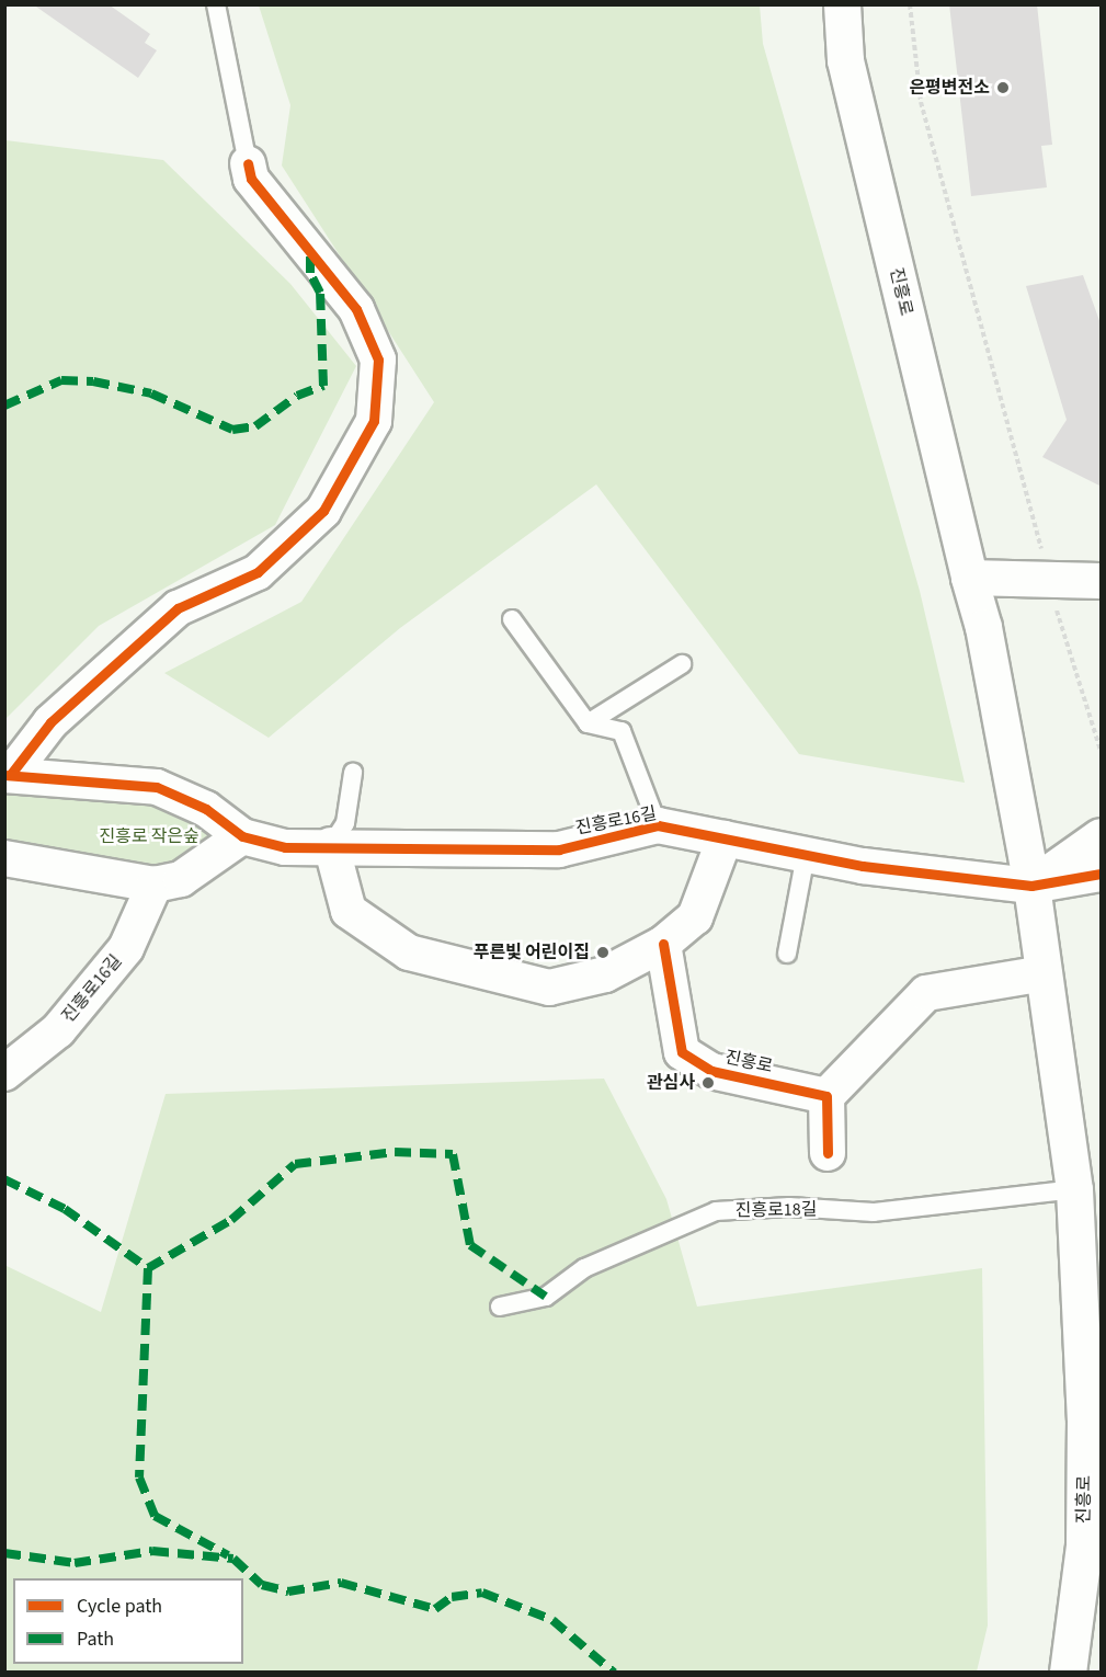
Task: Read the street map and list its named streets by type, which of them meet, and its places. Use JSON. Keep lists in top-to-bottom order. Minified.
{"streets":{"main road":["진흥로"],"street":["진흥로16길"],"lane":["진흥로18길"]},"crossings":[["진흥로","진흥로16길"],["진흥로","진흥로18길"]],"parks":["진흥로 작은숲"],"places":["은평변전소","푸른빛 어린이집","관심사"],"legend":["Cycle path","Path"]}
